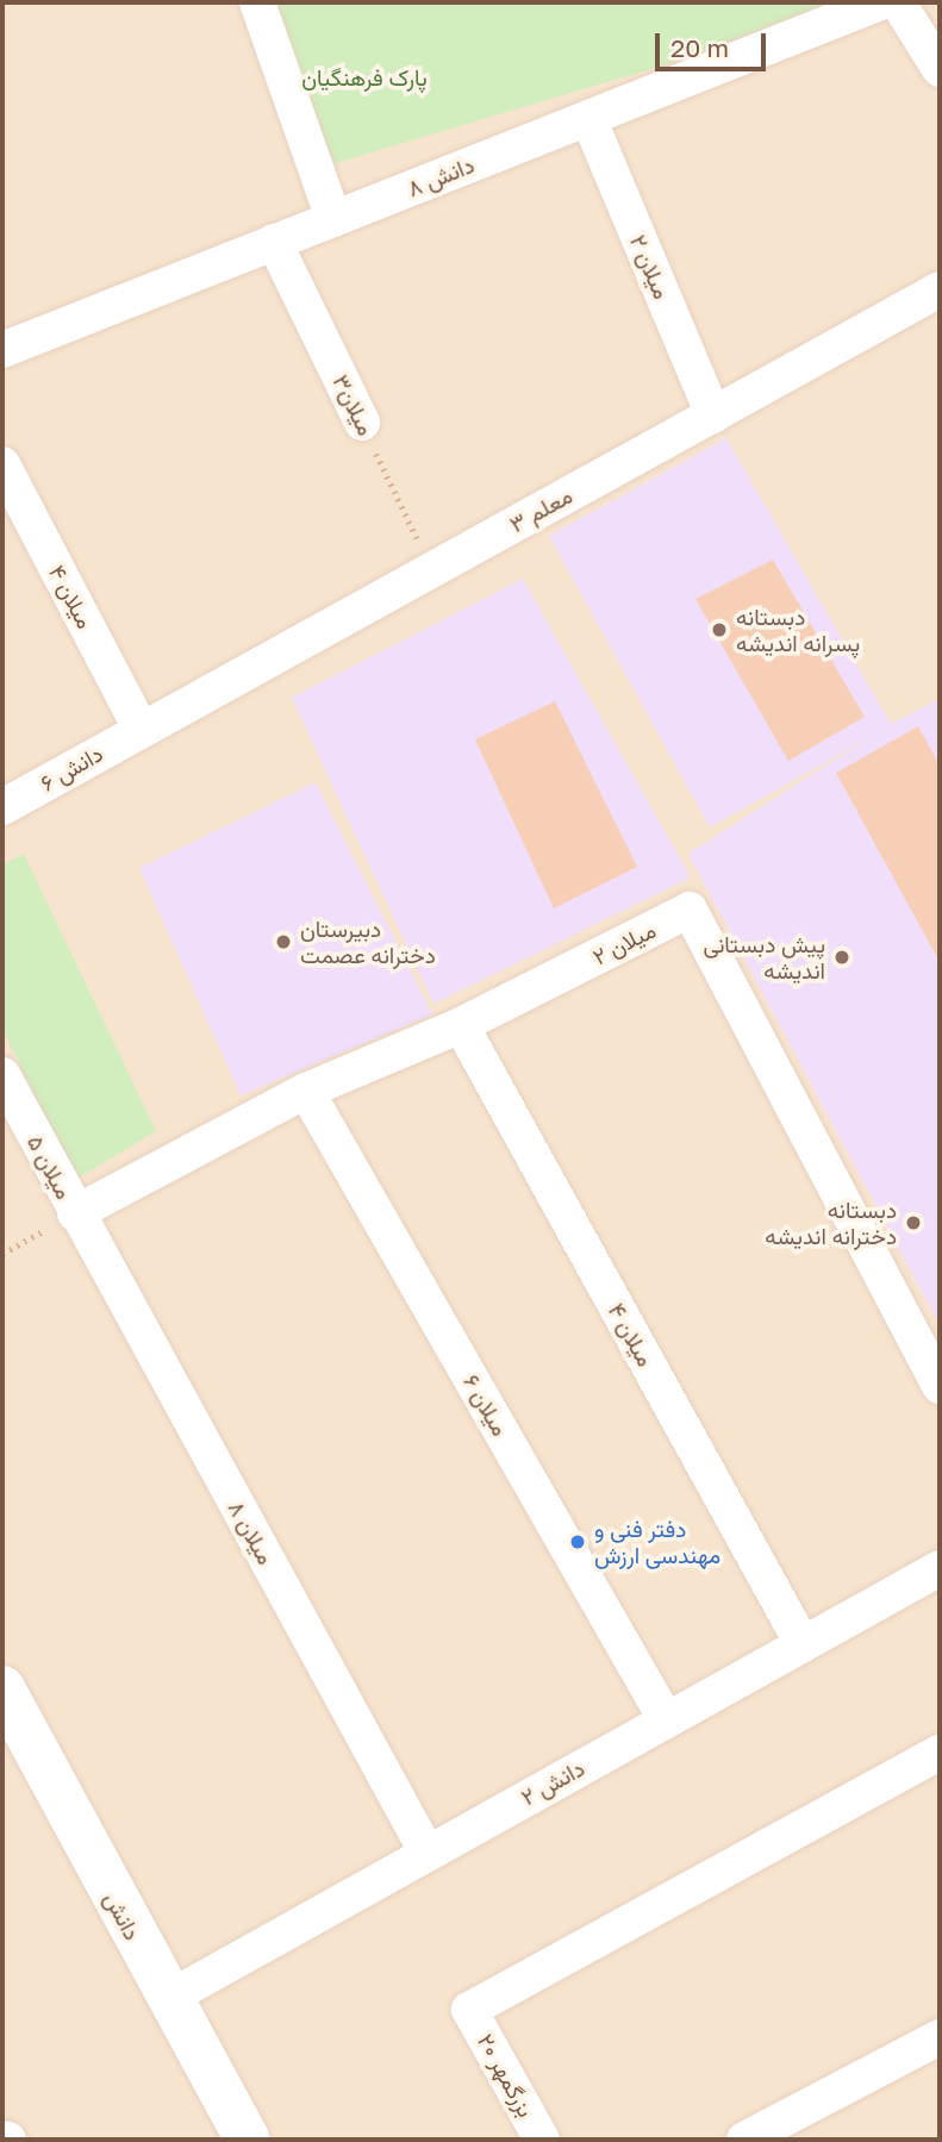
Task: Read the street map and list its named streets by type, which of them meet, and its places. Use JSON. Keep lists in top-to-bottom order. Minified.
{"streets":{"street":["دانش ۸","میلان ۲","میلان۳","معلم ۳","میلان ۴","دانش ۶","میلان ۵","میلان ۶","میلان ۸","دانش ۲","دانش","بزرگمهر ۲۰"]},"crossings":[["دانش ۸","میلان ۲"],["دانش ۸","میلان۳"],["میلان ۲","معلم ۳"],["میلان ۲","میلان ۴"],["میلان ۲","میلان ۵"],["میلان ۲","میلان ۶"],["میلان ۲","میلان ۸"],["میلان۳","معلم ۳"],["معلم ۳","میلان ۴"],["معلم ۳","دانش ۶"],["میلان ۴","دانش ۶"],["میلان ۴","دانش ۲"],["میلان ۵","میلان ۸"],["میلان ۶","دانش ۲"],["میلان ۸","دانش ۲"],["دانش ۲","دانش"]],"parks":["پارک فرهنگیان"],"places":["دبستانه پسرانه اندیشه","دبیرستان دخترانه عصمت","پیش دبستانی اندیشه","دبستانه دخترانه اندیشه","دفتر فنی و مهندسی ارزش"],"scale_bar":"20 m"}
